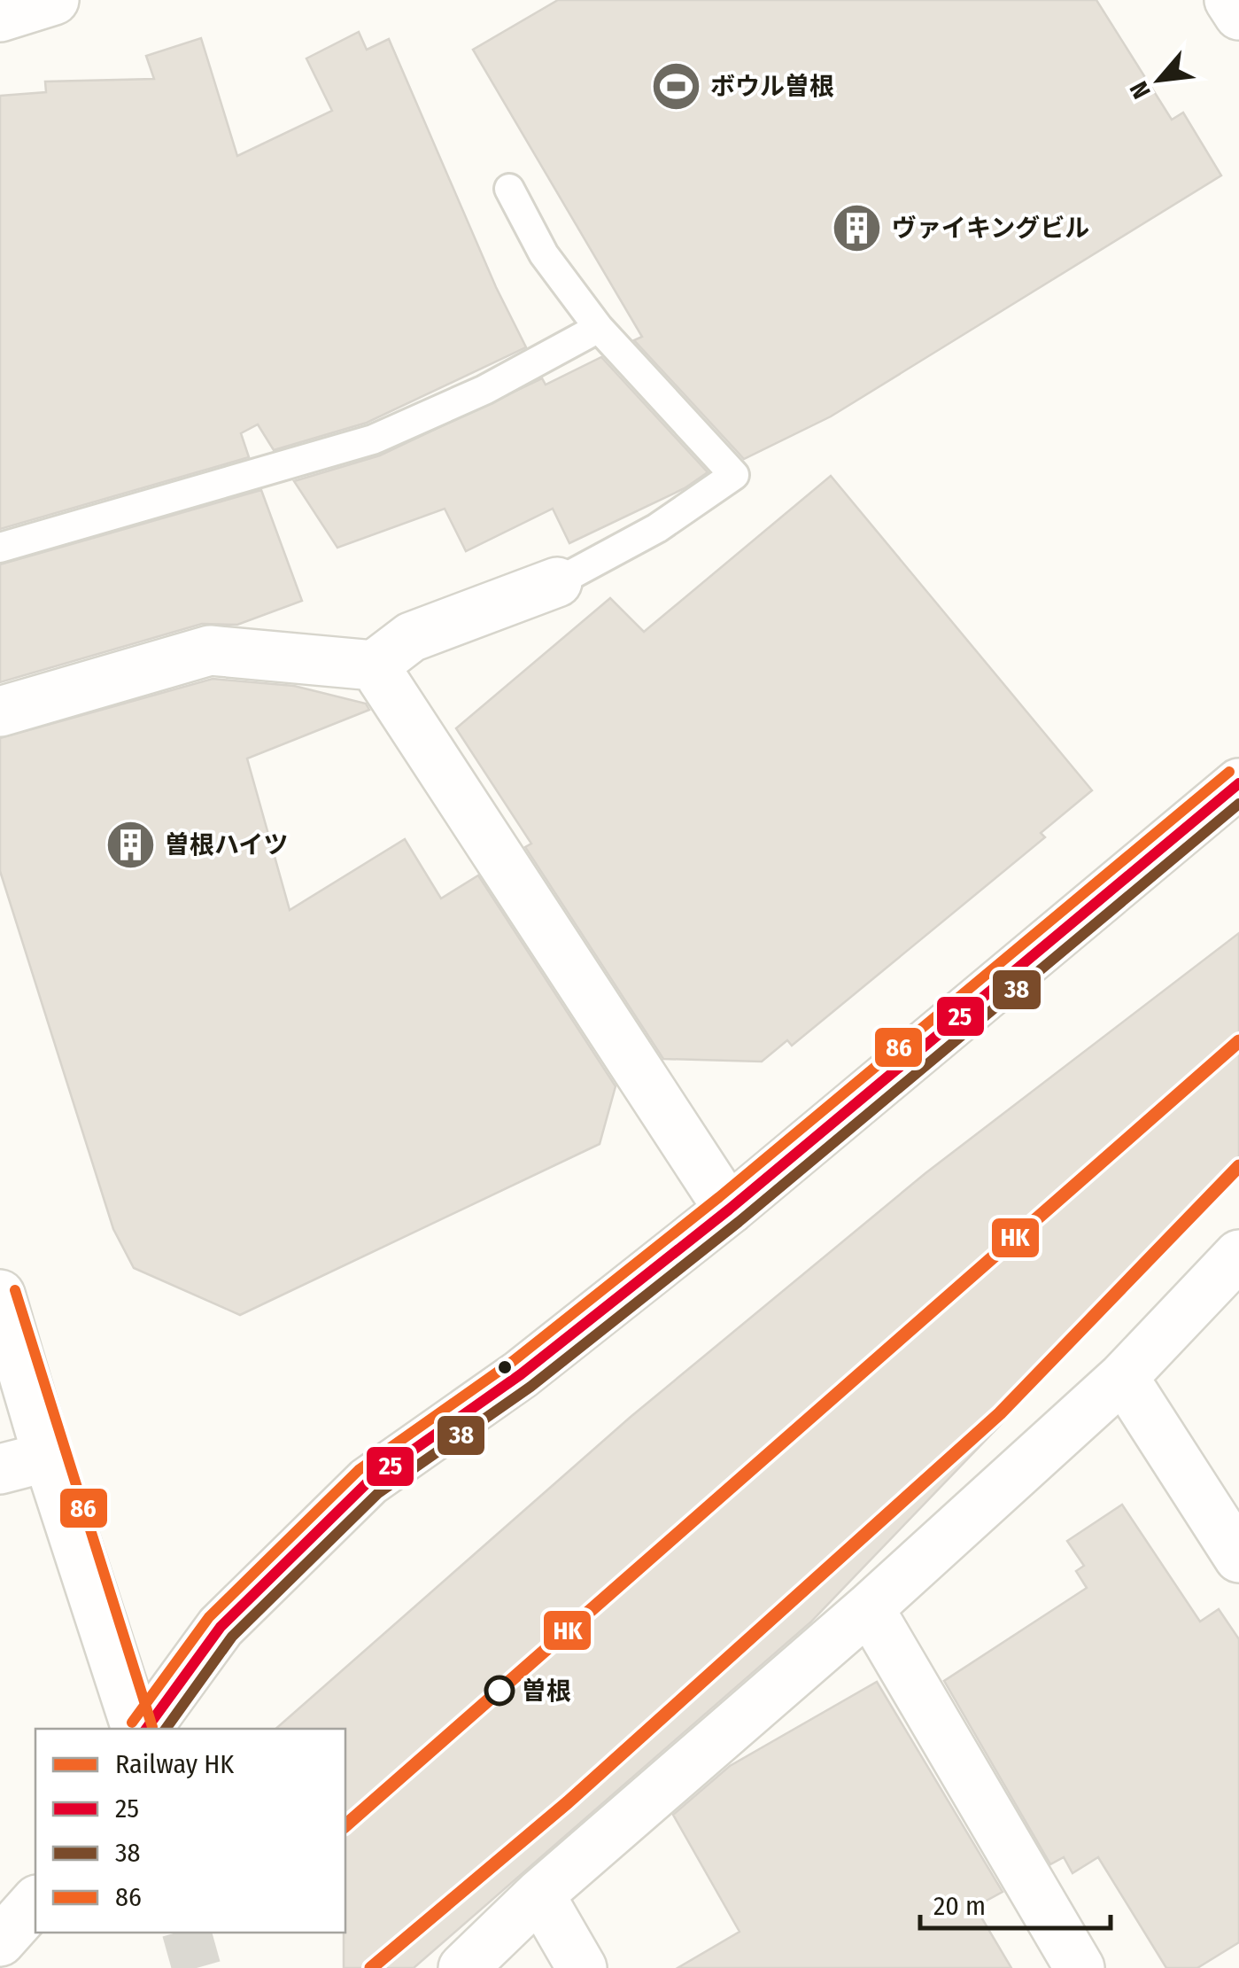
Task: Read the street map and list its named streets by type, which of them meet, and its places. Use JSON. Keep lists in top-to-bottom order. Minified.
{"places":{"sports":["ボウル曽根"],"building":["ヴァイキングビル","曽根ハイツ"],"other":["曽根"]},"lines":["transit line 86","transit line 25","transit line 38","rail line HK"],"legend":["Railway HK","25","38","86"],"scale_bar":"20 m","north":"bottom left"}
